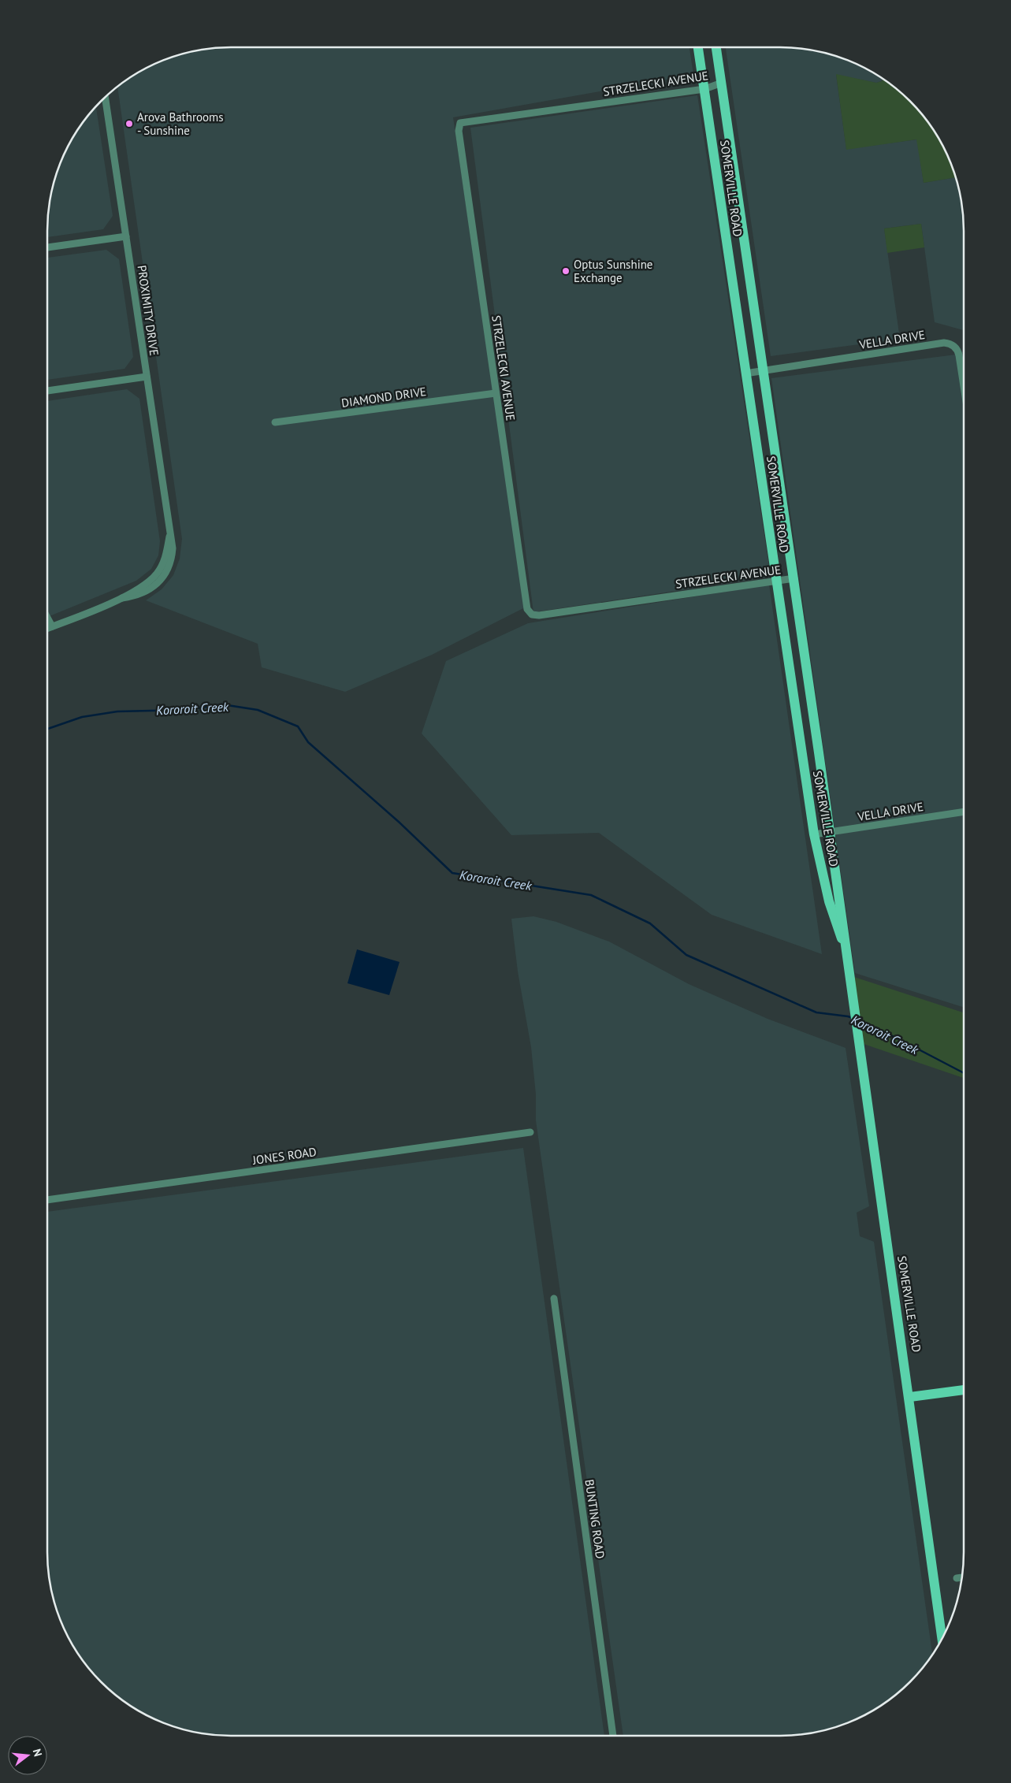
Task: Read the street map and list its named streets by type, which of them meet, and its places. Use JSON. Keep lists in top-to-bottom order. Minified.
{"streets":{"main road":["SOMERVILLE ROAD"],"street":["STRZELECKI AVENUE","PROXIMITY DRIVE","VELLA DRIVE","DIAMOND DRIVE","JONES ROAD","BUNTING ROAD"]},"crossings":[["STRZELECKI AVENUE","SOMERVILLE ROAD"],["STRZELECKI AVENUE","DIAMOND DRIVE"],["SOMERVILLE ROAD","VELLA DRIVE"]],"water":["Kororoit Creek"],"places":["Arova Bathrooms - Sunshine","Optus Sunshine Exchange"],"north":"right"}
